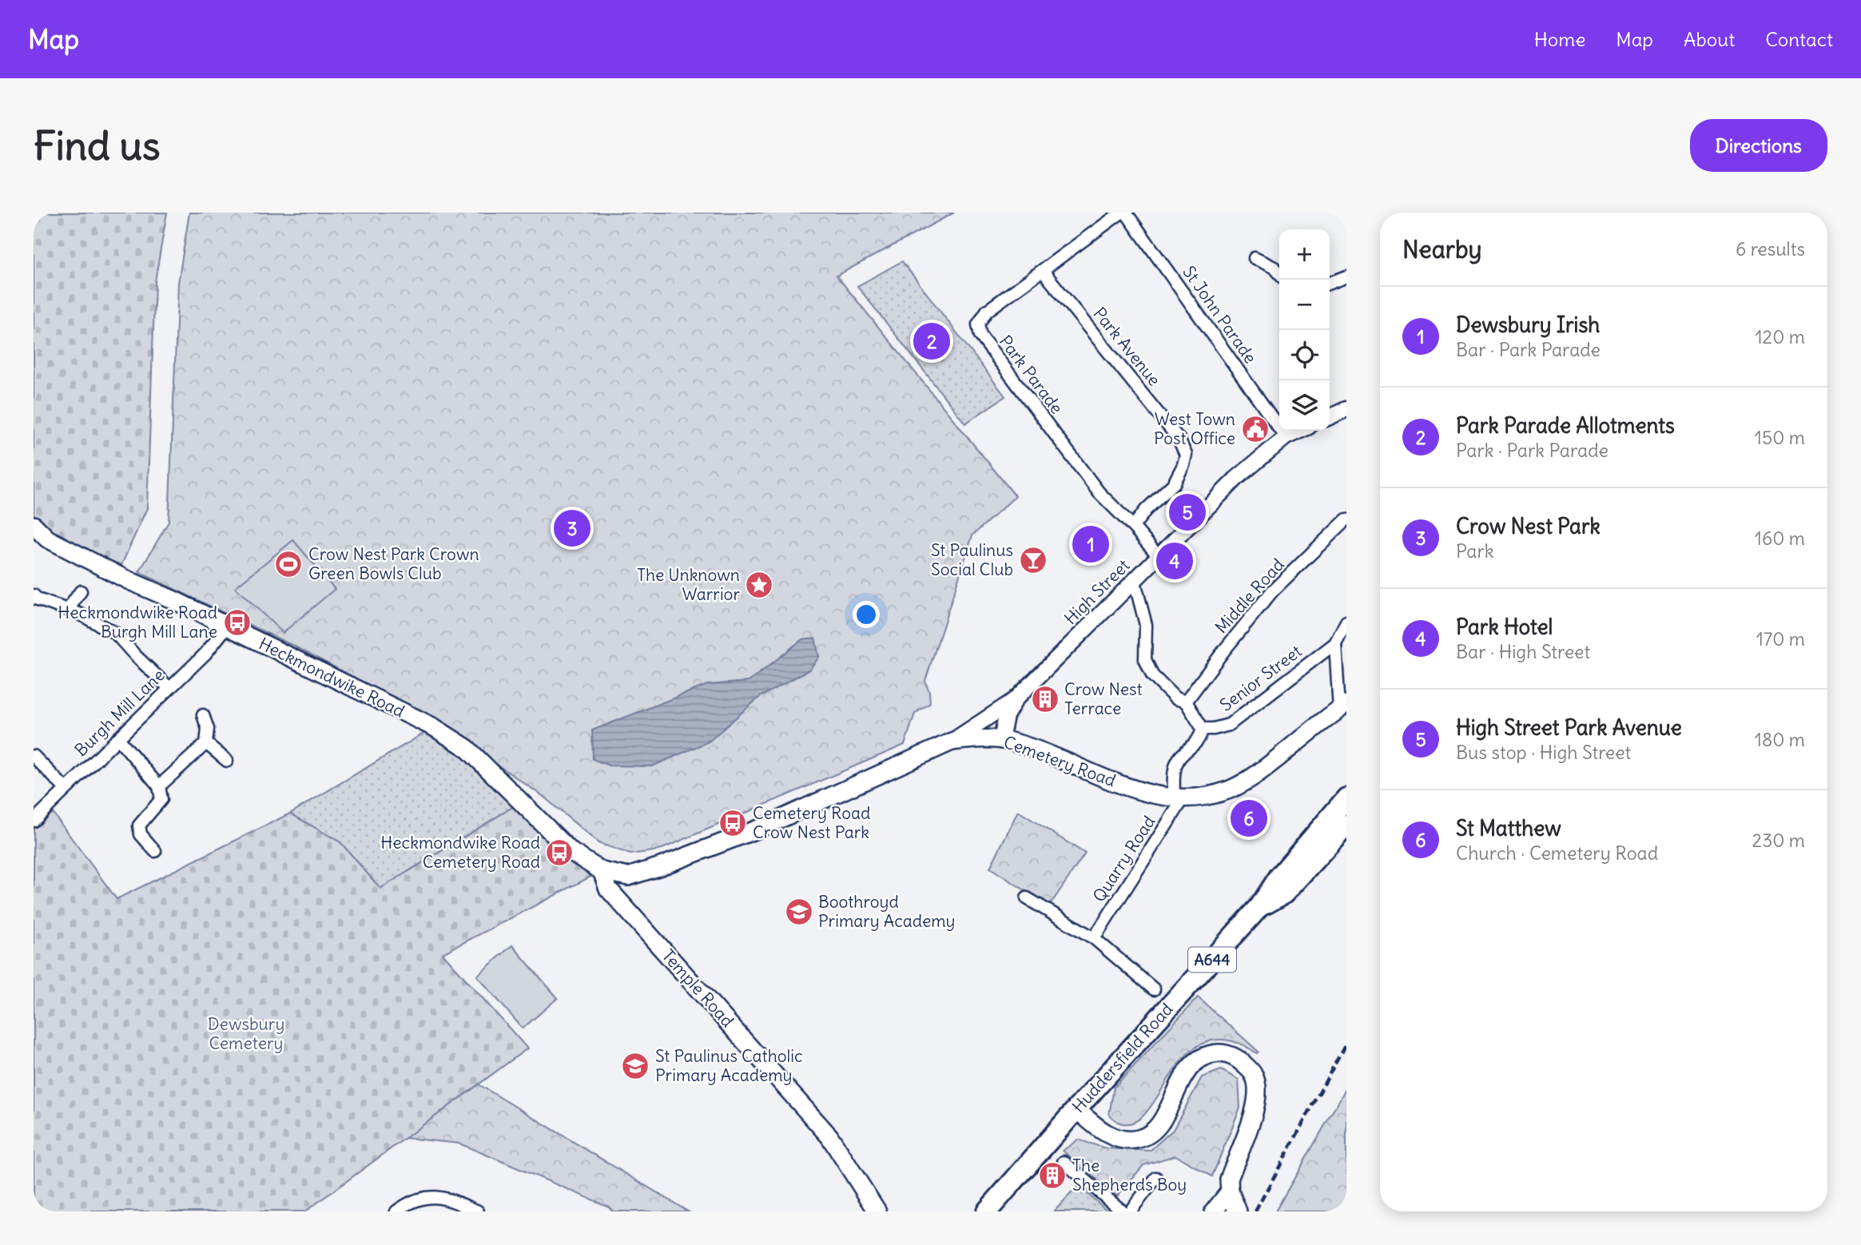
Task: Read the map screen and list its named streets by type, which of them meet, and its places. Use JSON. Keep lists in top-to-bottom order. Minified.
{"streets":{"highway":["A644","Huddersfield Road"],"main road":["Heckmondwike Road","Cemetery Road","Temple Road"],"street":["St John Parade","Park Avenue","Park Parade","High Street","Middle Road","Senior Street","Burgh Mill Lane","Quarry Road"]},"crossings":[["St John Parade","High Street"],["Park Avenue","Park Parade"],["Park Parade","High Street"],["High Street","Cemetery Road"],["Heckmondwike Road","Burgh Mill Lane"],["Heckmondwike Road","Cemetery Road"],["Heckmondwike Road","Temple Road"],["Cemetery Road","Quarry Road"],["Cemetery Road","Temple Road"]],"parks":["Dewsbury Cemetery"],"places":{"public building":["West Town Post Office"],"bar":["St Paulinus Social Club"],"sports":["Crow Nest Park Crown Green Bowls Club"],"place":["The Unknown Warrior"],"bus stop":["Heckmondwike Road Burgh Mill Lane","Cemetery Road Crow Nest Park","Heckmondwike Road Cemetery Road"],"building":["Crow Nest Terrace","The Shepherds Boy"],"school or university":["Boothroyd Primary Academy","St Paulinus Catholic Primary Academy"]},"page":{"header":"Map","nav":["Home","Map","About","Contact"],"buttons":"Directions","title":"Find us","heading":["Nearby","6 results"],"map_buttons":["+","−"],"list":[{"mark":"1","name":"Dewsbury Irish","note":"Bar · Park Parade","value":"120 m"},{"mark":"2","name":"Park Parade Allotments","note":"Park · Park Parade","value":"150 m"},{"mark":"3","name":"Crow Nest Park","note":"Park","value":"160 m"},{"mark":"4","name":"Park Hotel","note":"Bar · High Street","value":"170 m"},{"mark":"5","name":"High Street Park Avenue","note":"Bus stop · High Street","value":"180 m"},{"mark":"6","name":"St Matthew","note":"Church · Cemetery Road","value":"230 m"}],"pins":["2","5","3","1","4","6"]}}
